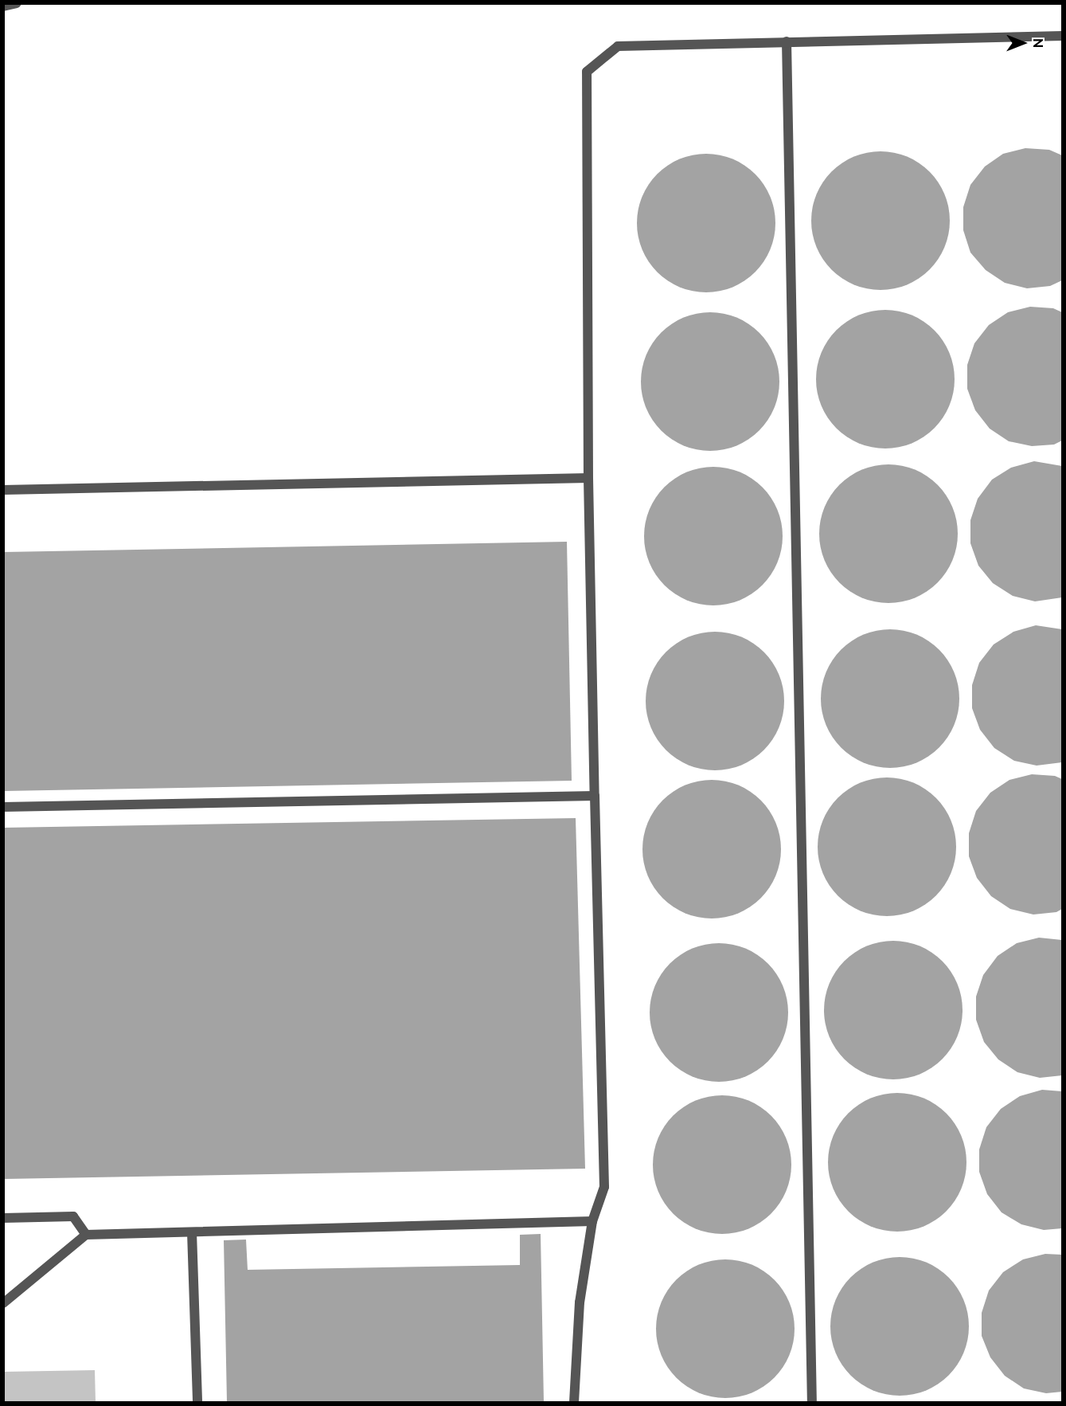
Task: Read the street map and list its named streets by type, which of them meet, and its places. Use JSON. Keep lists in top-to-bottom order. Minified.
{"north":"right"}
